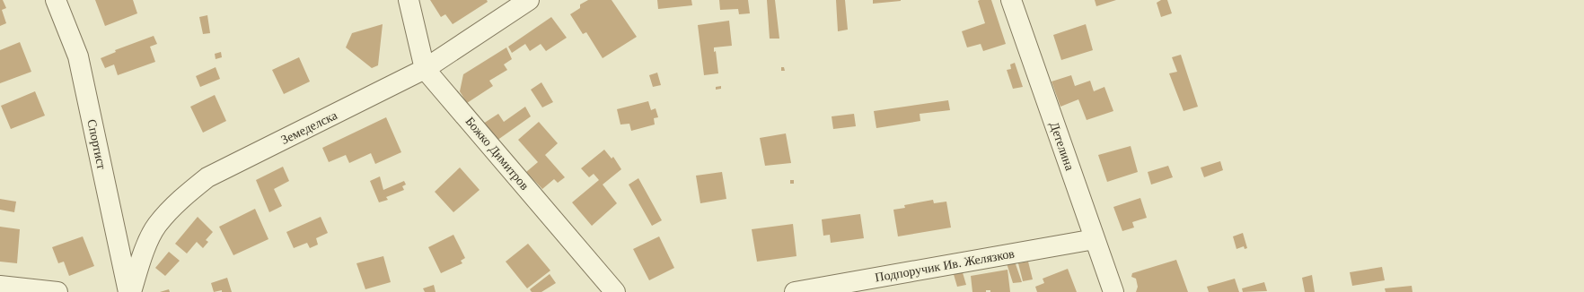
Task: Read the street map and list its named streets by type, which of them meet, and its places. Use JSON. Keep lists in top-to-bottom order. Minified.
{"streets":{"street":["Земеделска","Спортист","Детелина","Божко Димитров","Подпоручик Ив. Желязков"]},"crossings":[["Земеделска","Божко Димитров"],["Детелина","Подпоручик Ив. Желязков"]]}
